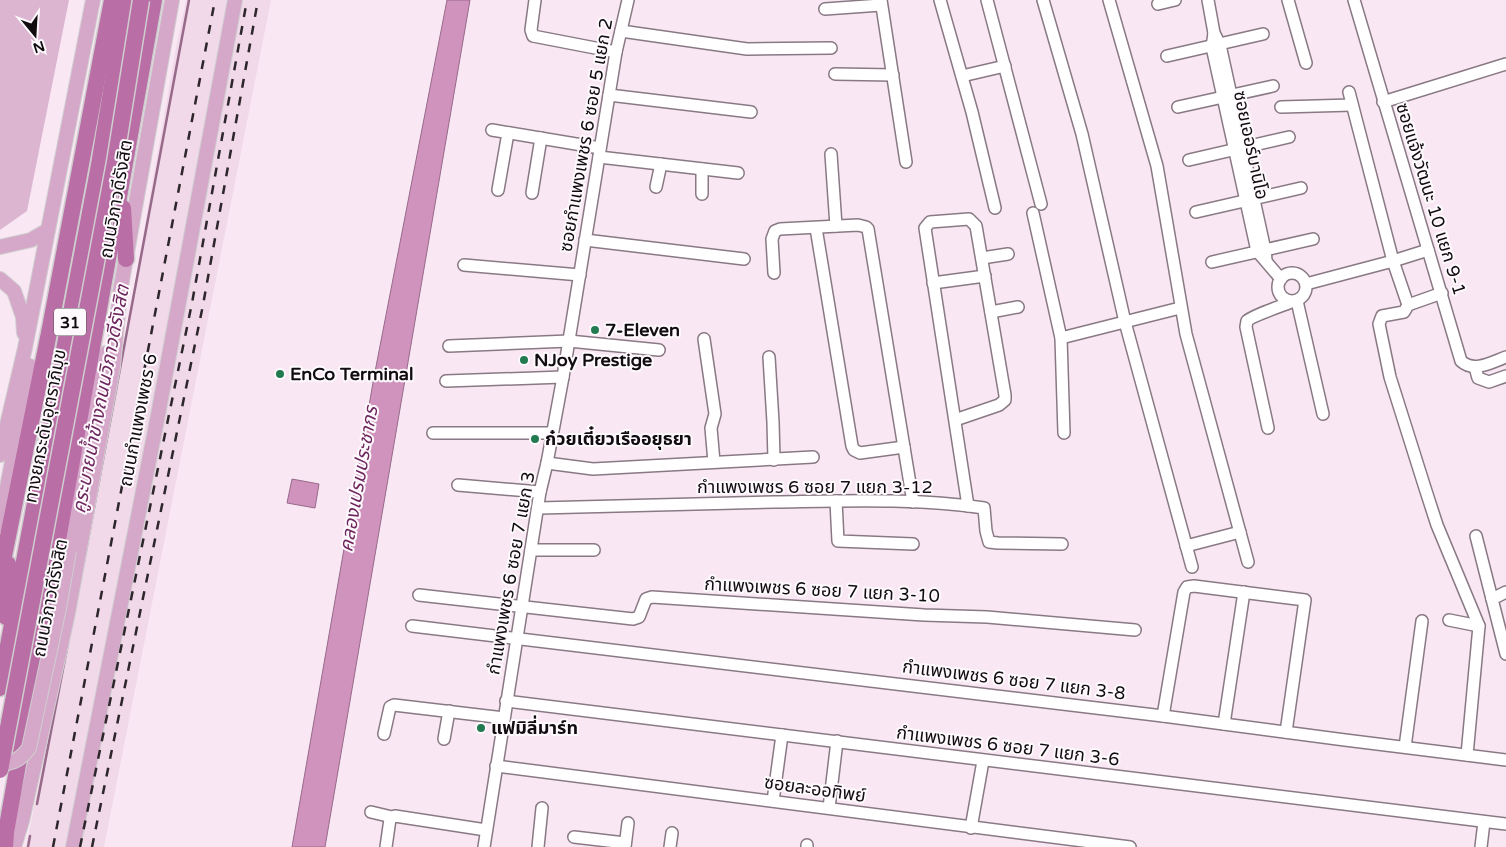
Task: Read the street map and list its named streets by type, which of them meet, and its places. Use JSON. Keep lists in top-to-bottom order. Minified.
{"streets":{"highway":["ถนนวิภาวดีรังสิต","31","ทางยกระดับอุตราภิมุข"],"main road":["ถนนกำแพงเพชร 6"],"street":["ซอยกำแพงเพชร 6 ซอย 5 แยก 2","ซอยเออร์บานิโอ","ซอยแจ้งวัฒนะ 10 แยก 9-1","กำแพงเพชร 6 ซอย 7 แยก 3-12","กำแพงเพชร 6 ซอย 7 แยก 3","กำแพงเพชร 6 ซอย 7 แยก 3-10","กำแพงเพชร 6 ซอย 7 แยก 3-8","กำแพงเพชร 6 ซอย 7 แยก 3-6","ซอยละออทิพย์"]},"crossings":[["ซอยกำแพงเพชร 6 ซอย 5 แยก 2","กำแพงเพชร 6 ซอย 7 แยก 3"],["ถนนวิภาวดีรังสิต","ทางยกระดับอุตราภิมุข"],["กำแพงเพชร 6 ซอย 7 แยก 3-12","กำแพงเพชร 6 ซอย 7 แยก 3"],["กำแพงเพชร 6 ซอย 7 แยก 3","กำแพงเพชร 6 ซอย 7 แยก 3-10"],["กำแพงเพชร 6 ซอย 7 แยก 3","กำแพงเพชร 6 ซอย 7 แยก 3-8"],["กำแพงเพชร 6 ซอย 7 แยก 3","กำแพงเพชร 6 ซอย 7 แยก 3-6"],["กำแพงเพชร 6 ซอย 7 แยก 3","ซอยละออทิพย์"]],"water":["คูระบายน้ำข้างถนนวิภาวดีรังสิต","คลองเปรมประชากร"],"places":["7-Eleven","NJoy Prestige","EnCo Terminal","ก๋วยเตี๋ยวเรืออยุธยา","แฟมิลี่มาร์ท"],"north":"bottom"}
